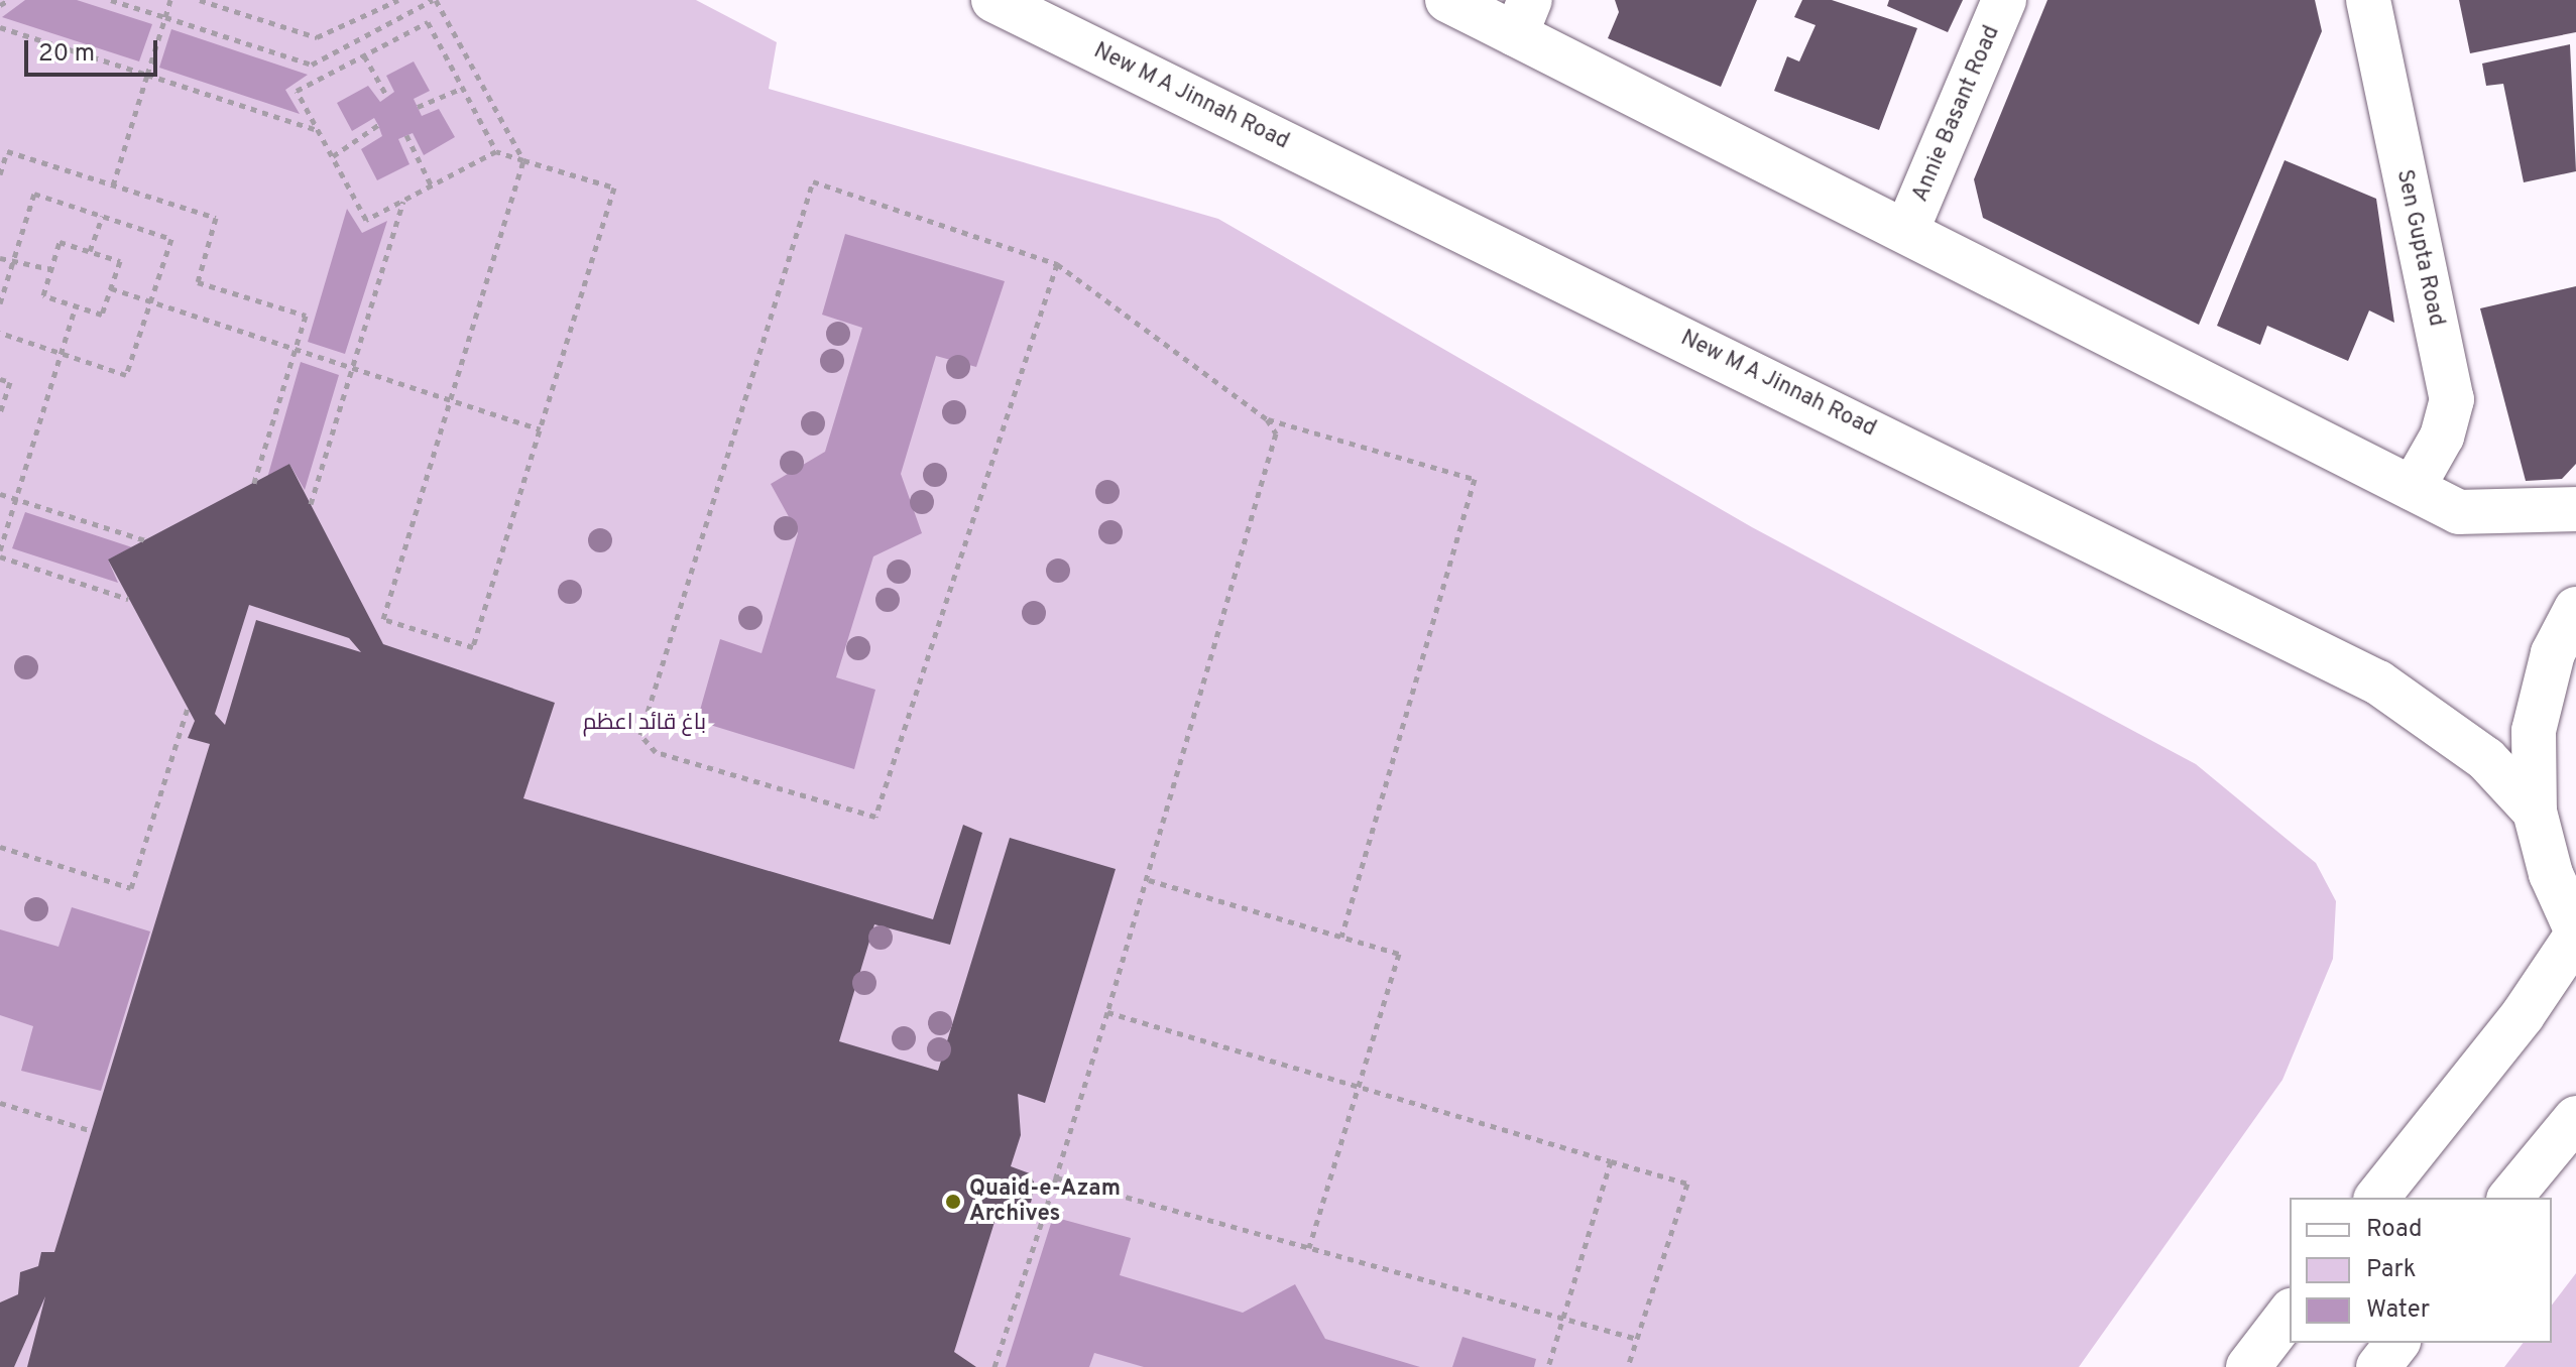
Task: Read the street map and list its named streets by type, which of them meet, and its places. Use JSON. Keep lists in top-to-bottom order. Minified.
{"streets":{"main road":["New M A Jinnah Road","Annie Basant Road","Sen Gupta Road"]},"parks":["باغ قائد اعظم"],"places":["Quaid-e-Azam Archives"],"legend":["Road","Park","Water"],"scale_bar":"20 m"}
